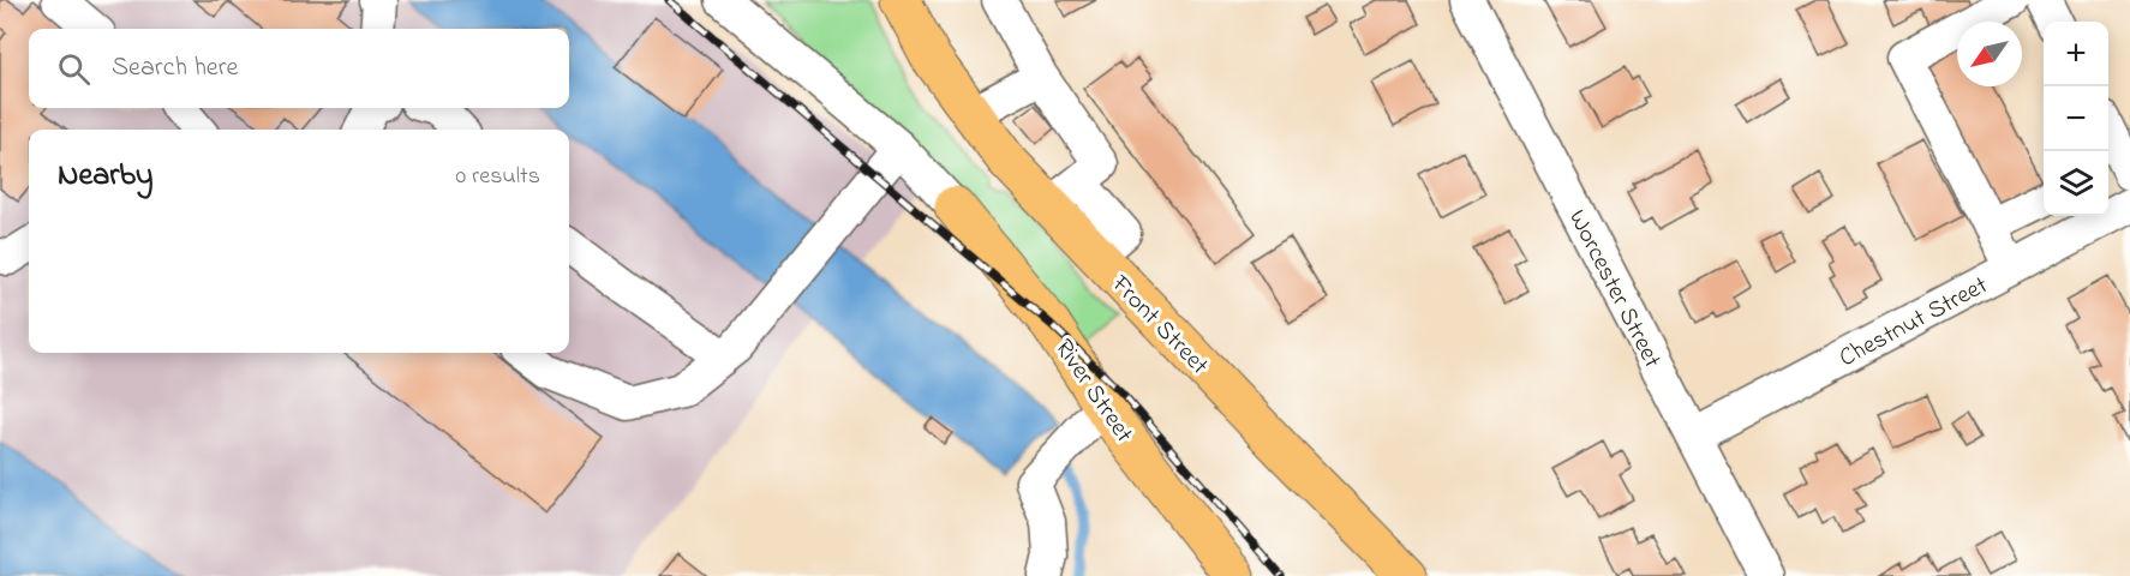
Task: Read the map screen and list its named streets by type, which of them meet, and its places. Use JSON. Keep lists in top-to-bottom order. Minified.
{"streets":{"main road":["Front Street","River Street"],"street":["Worcester Street","Chestnut Street"]},"crossings":[["Worcester Street","Chestnut Street"]],"north":"bottom left","page":{"map_buttons":["+","−"],"search":"Search here","heading":["Nearby","0 results"]}}
